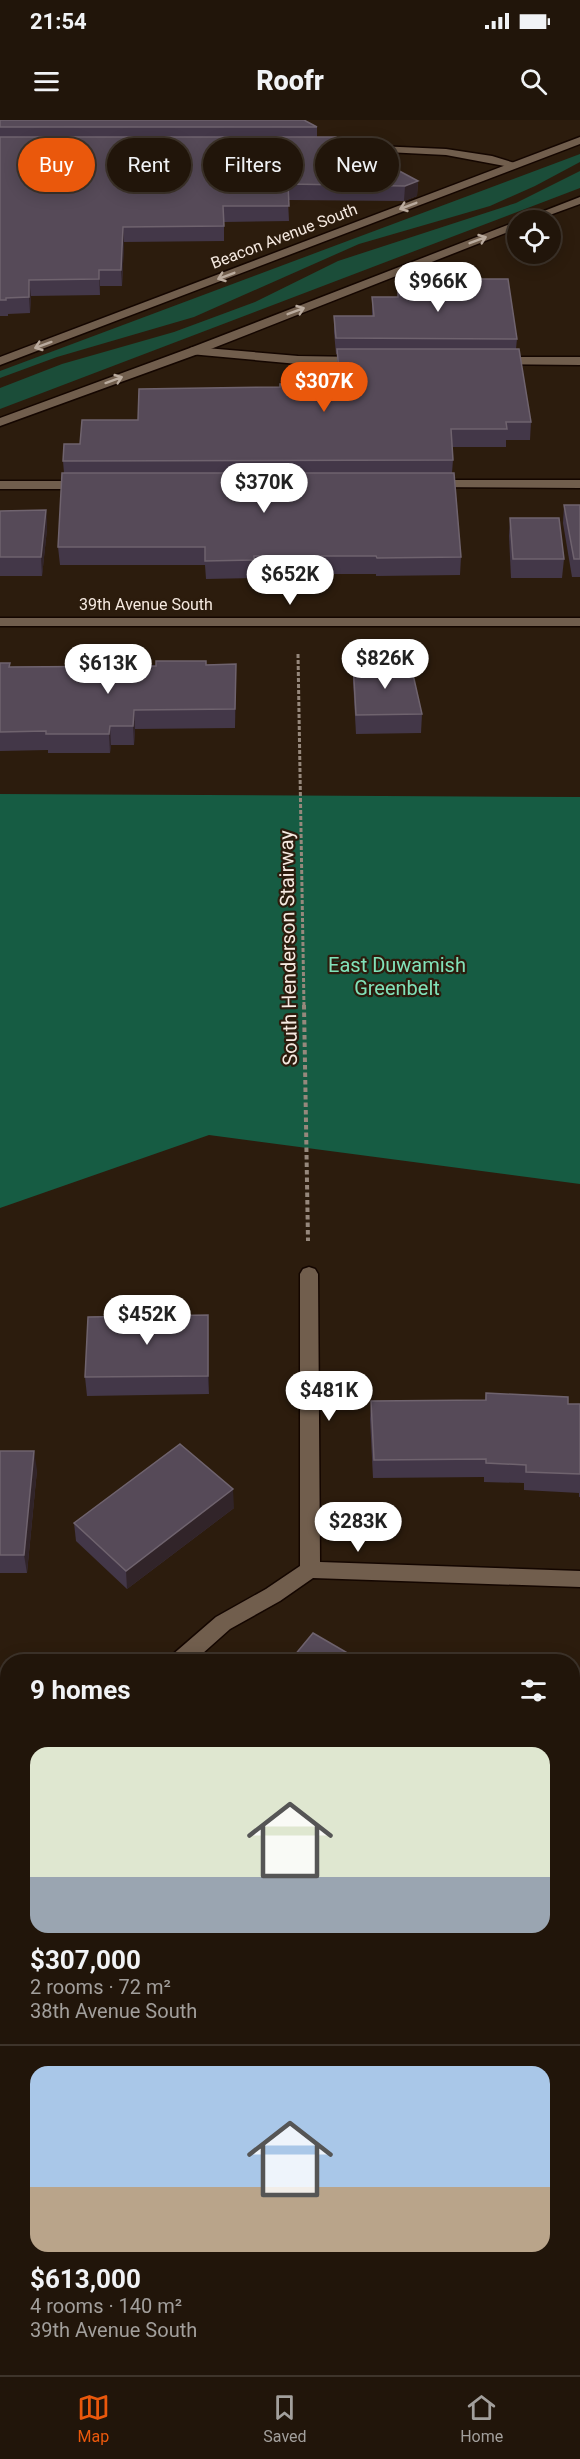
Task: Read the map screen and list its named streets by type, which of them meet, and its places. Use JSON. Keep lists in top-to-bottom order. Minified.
{"streets":{"main road":["Beacon Avenue South","39th Avenue South"],"path":["South Henderson Stairway"]},"crossings":[["39th Avenue South","South Henderson Stairway"]],"parks":["East Duwamish Greenbelt"],"page":{"status":"21:54","header":"Roofr","chip":["Buy","Rent","Filters","New"],"price":["$966K","$307K","$370K","$652K","$826K","$613K","$452K","$481K","$283K"],"heading":"9 homes","list":[{"name":"$307,000","note":"2 rooms · 72 m² · 38th Avenue South"},{"name":"$613,000","note":"4 rooms · 140 m² · 39th Avenue South"}],"tabs":["Map","Saved","Home"]}}
